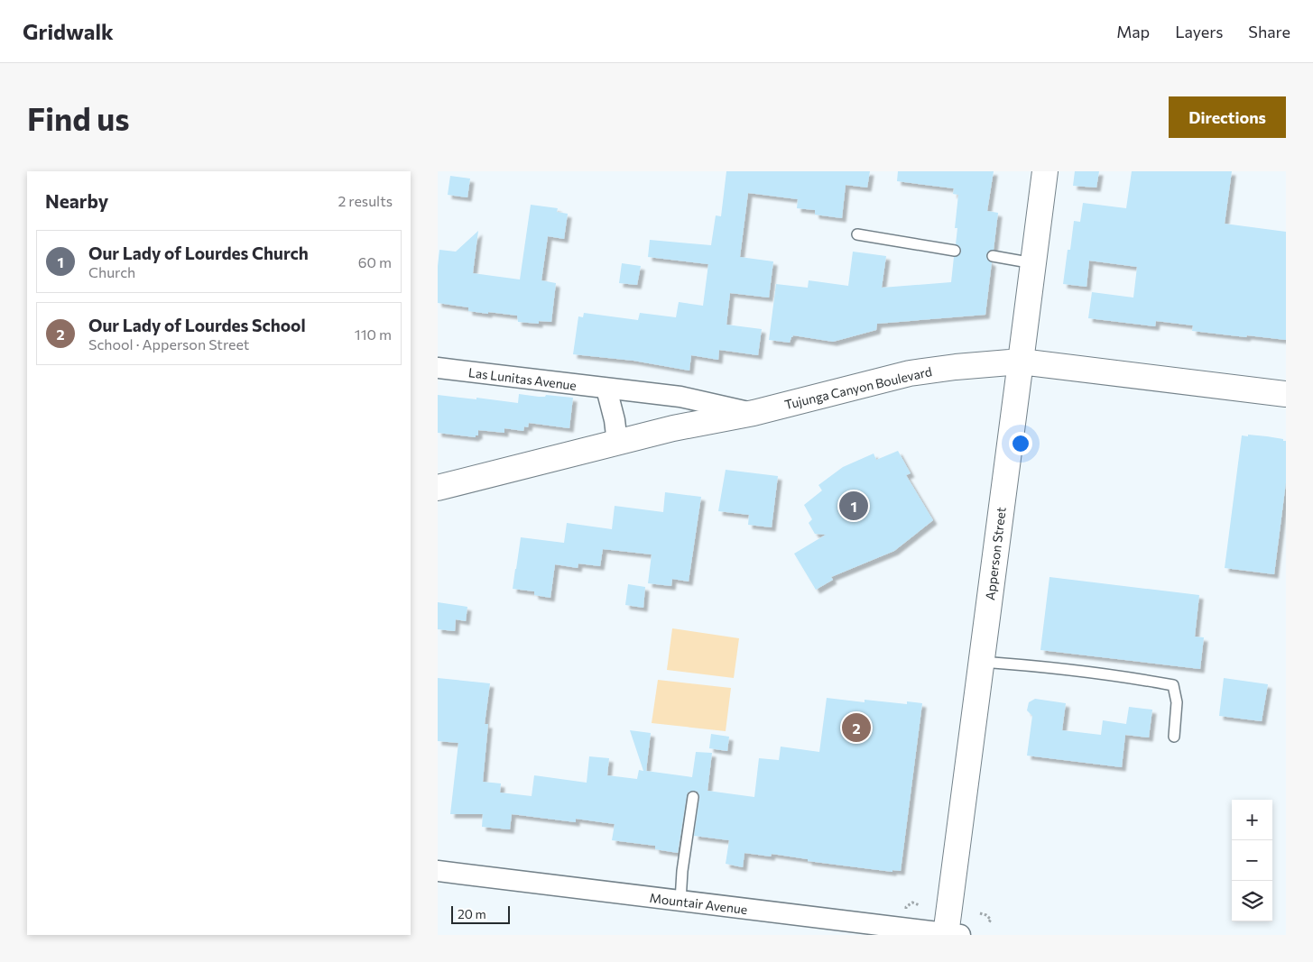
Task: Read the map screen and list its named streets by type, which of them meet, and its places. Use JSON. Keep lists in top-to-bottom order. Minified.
{"streets":{"main road":["Tujunga Canyon Boulevard","Apperson Street"],"street":["Las Lunitas Avenue","Mountair Avenue"]},"crossings":[["Las Lunitas Avenue","Tujunga Canyon Boulevard"],["Tujunga Canyon Boulevard","Apperson Street"],["Apperson Street","Mountair Avenue"]],"scale_bar":"20 m","page":{"header":"Gridwalk","nav":["Map","Layers","Share"],"buttons":"Directions","title":"Find us","heading":["Nearby","2 results"],"list":[{"mark":"1","name":"Our Lady of Lourdes Church","note":"Church","value":"60 m"},{"mark":"2","name":"Our Lady of Lourdes School","note":"School · Apperson Street","value":"110 m"}],"pins":["1","2"],"map_buttons":["+","−"],"scale":"20 m"}}
